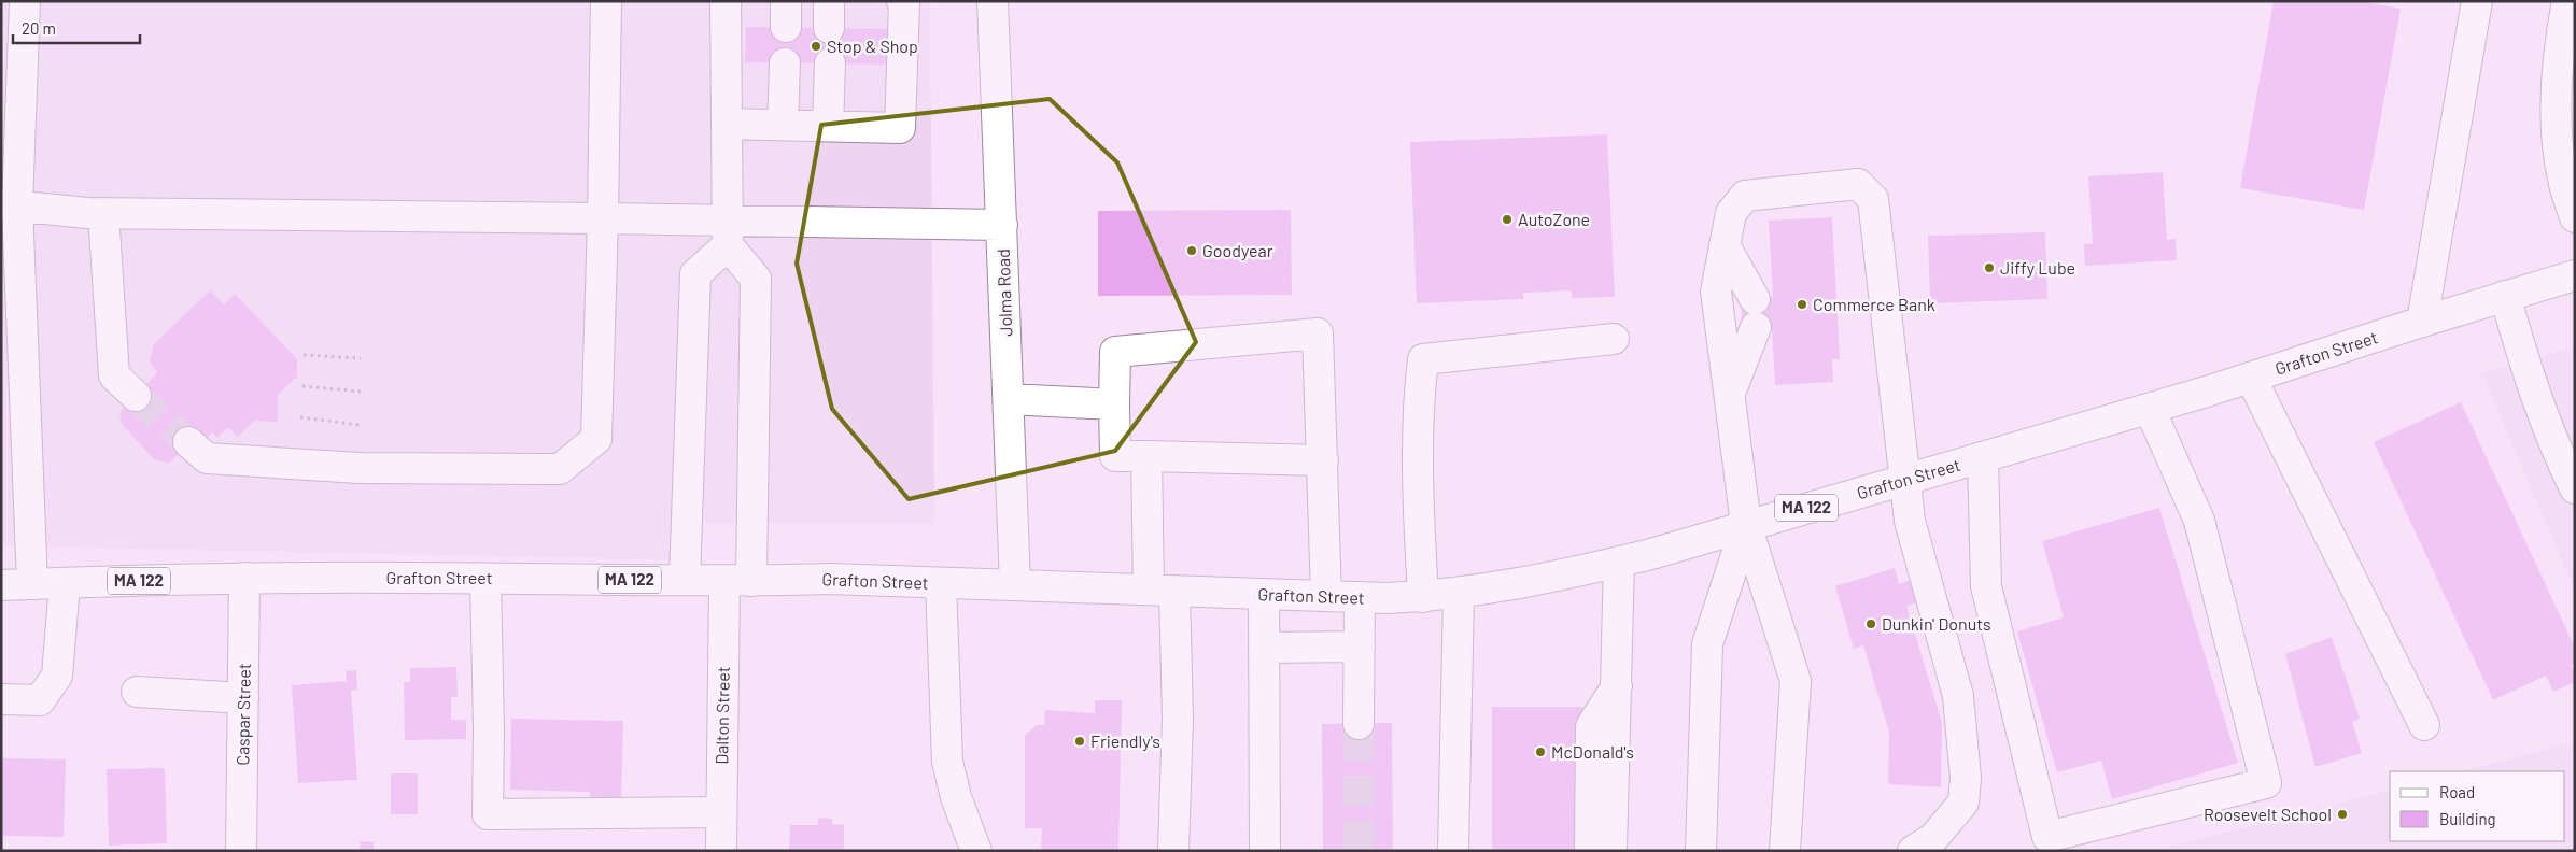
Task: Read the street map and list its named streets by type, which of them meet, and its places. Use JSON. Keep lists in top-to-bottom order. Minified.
{"streets":{"main road":["Jolma Road","Grafton Street","MA 122","Caspar Street","Dalton Street"]},"crossings":[["Jolma Road","Grafton Street"],["Grafton Street","Caspar Street"],["Grafton Street","Dalton Street"]],"places":["Stop & Shop","AutoZone","Goodyear","Jiffy Lube","Commerce Bank","Dunkin' Donuts","Friendly's","McDonald's","Roosevelt School"],"legend":["Road","Building"],"scale_bar":"20 m"}
